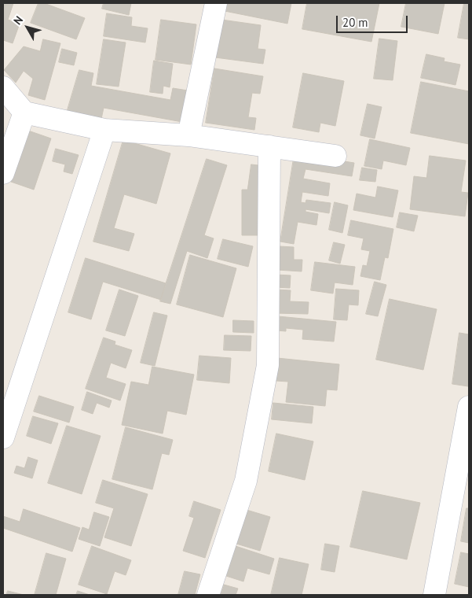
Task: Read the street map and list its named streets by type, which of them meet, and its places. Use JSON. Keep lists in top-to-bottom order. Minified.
{"scale_bar":"20 m","north":"top left"}
